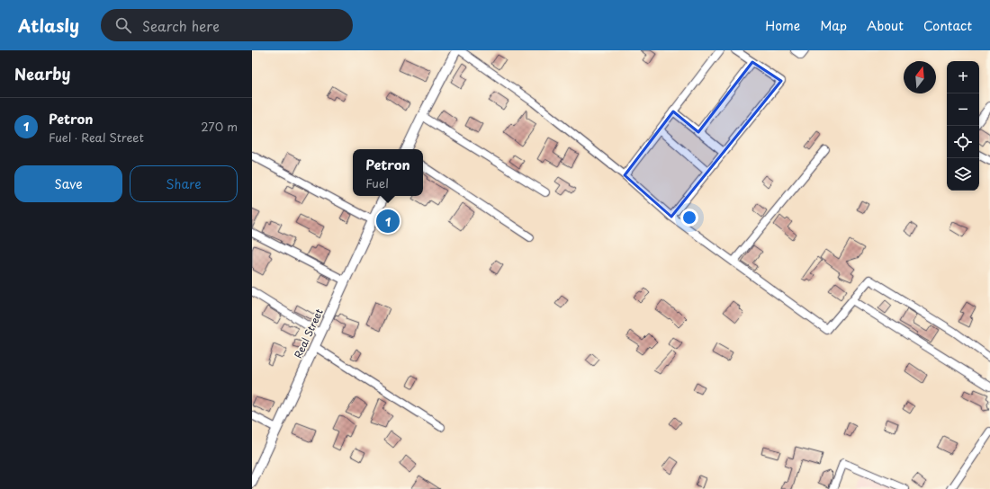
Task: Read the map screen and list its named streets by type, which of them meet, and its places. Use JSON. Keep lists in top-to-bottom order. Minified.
{"streets":{"main road":["Real Street"]},"north":"top","page":{"header":"Atlasly","search":"Search here","nav":["Home","Map","About","Contact"],"heading":"Nearby","map_buttons":["+","−"],"list":[{"mark":"1","name":"Petron","note":"Fuel · Real Street","value":"270 m"}],"popup":["Petron","Fuel"],"buttons":["Save","Share"],"pins":"1"}}
